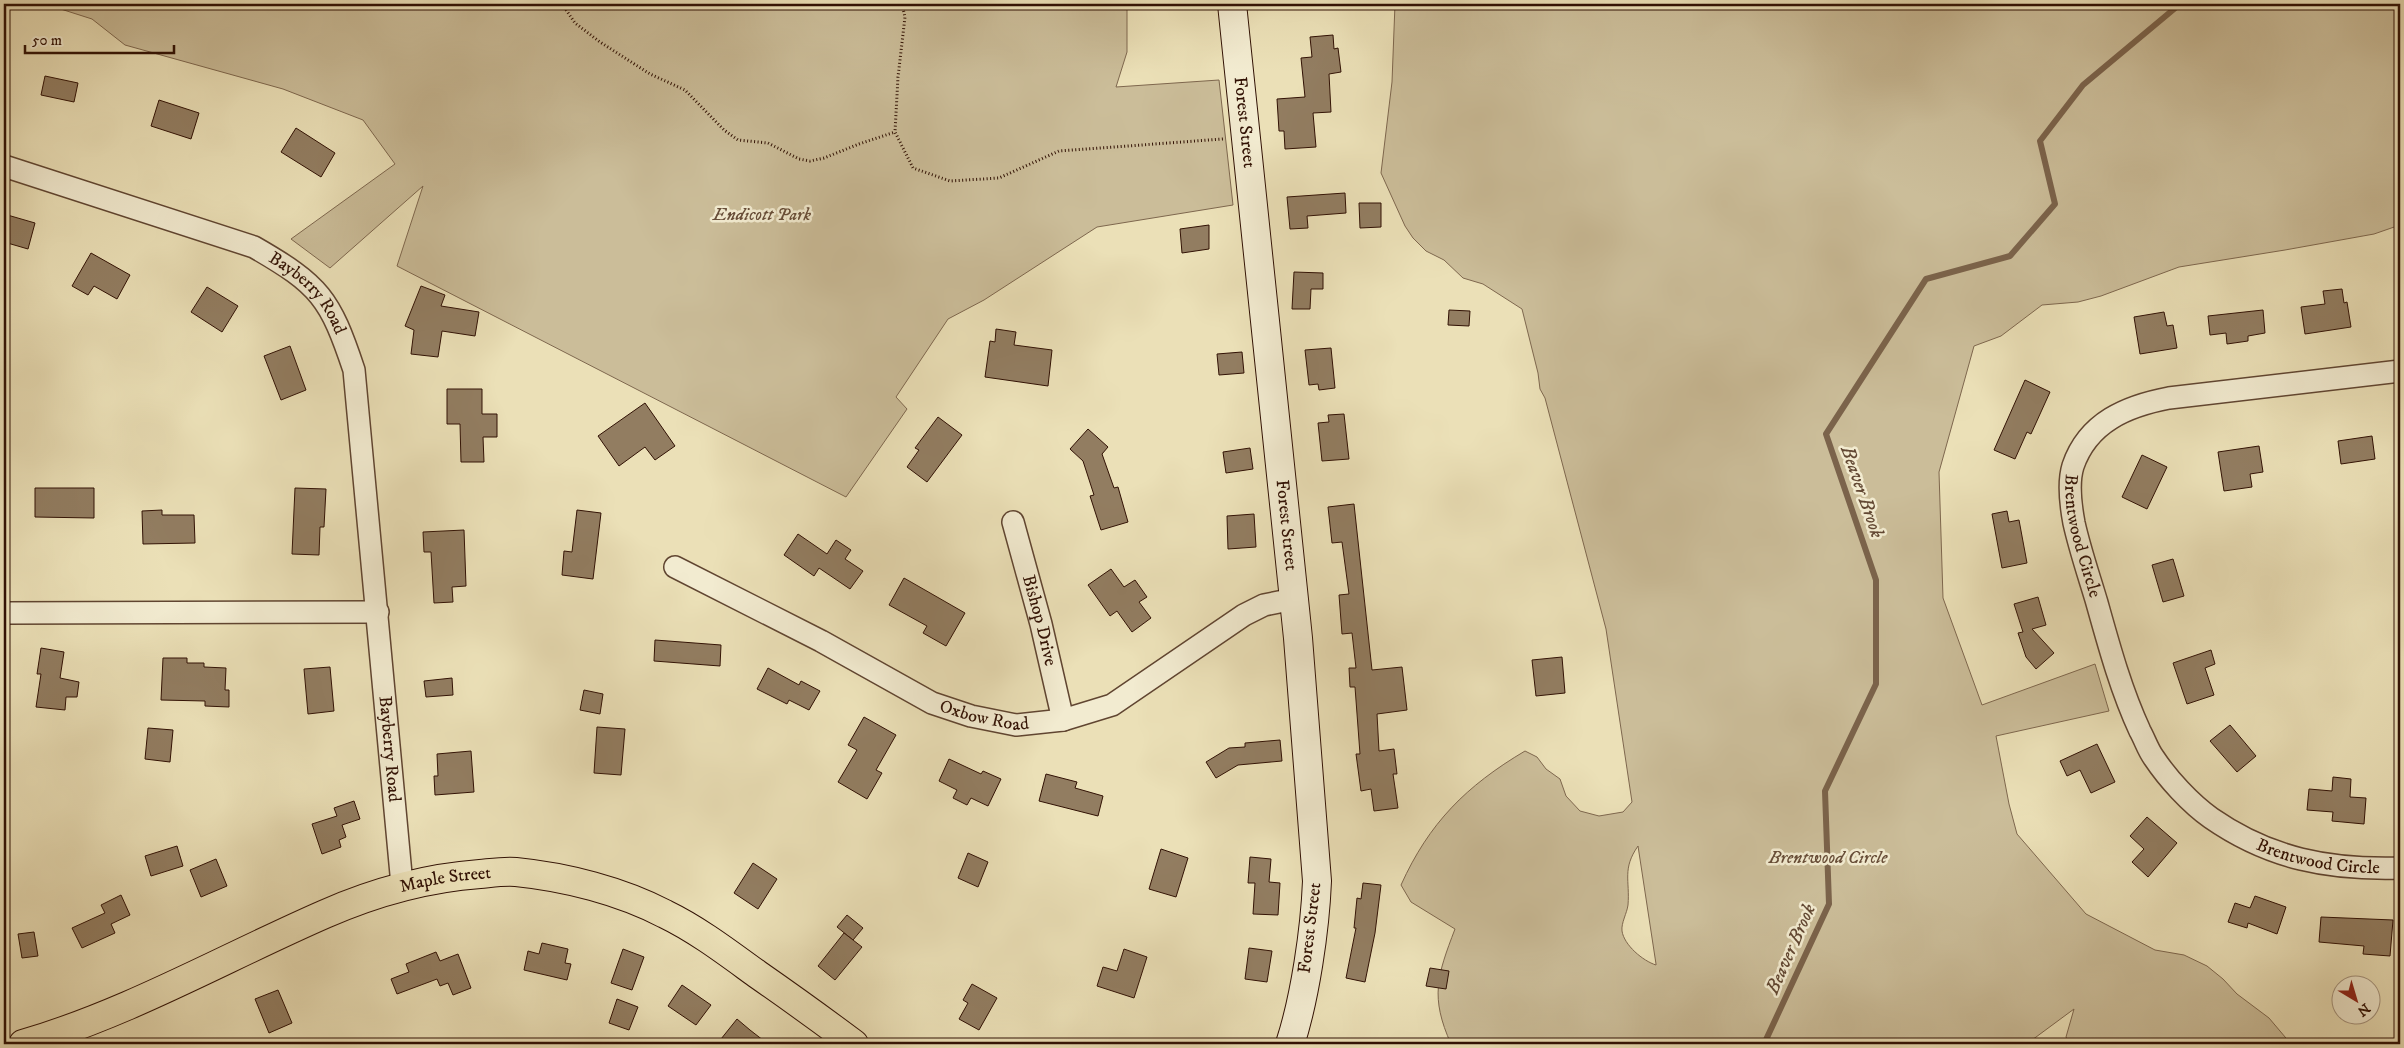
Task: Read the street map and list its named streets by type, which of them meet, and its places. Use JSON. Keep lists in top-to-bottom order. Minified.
{"streets":{"main road":["Maple Street"],"street":["Forest Street","Bayberry Road","Brentwood Circle","Bishop Drive","Oxbow Road"]},"crossings":[["Forest Street","Oxbow Road"],["Bayberry Road","Maple Street"],["Bishop Drive","Oxbow Road"]],"water":["Beaver Brook"],"parks":["Endicott Park","Brentwood Circle"],"scale_bar":"50 m","north":"bottom right"}
